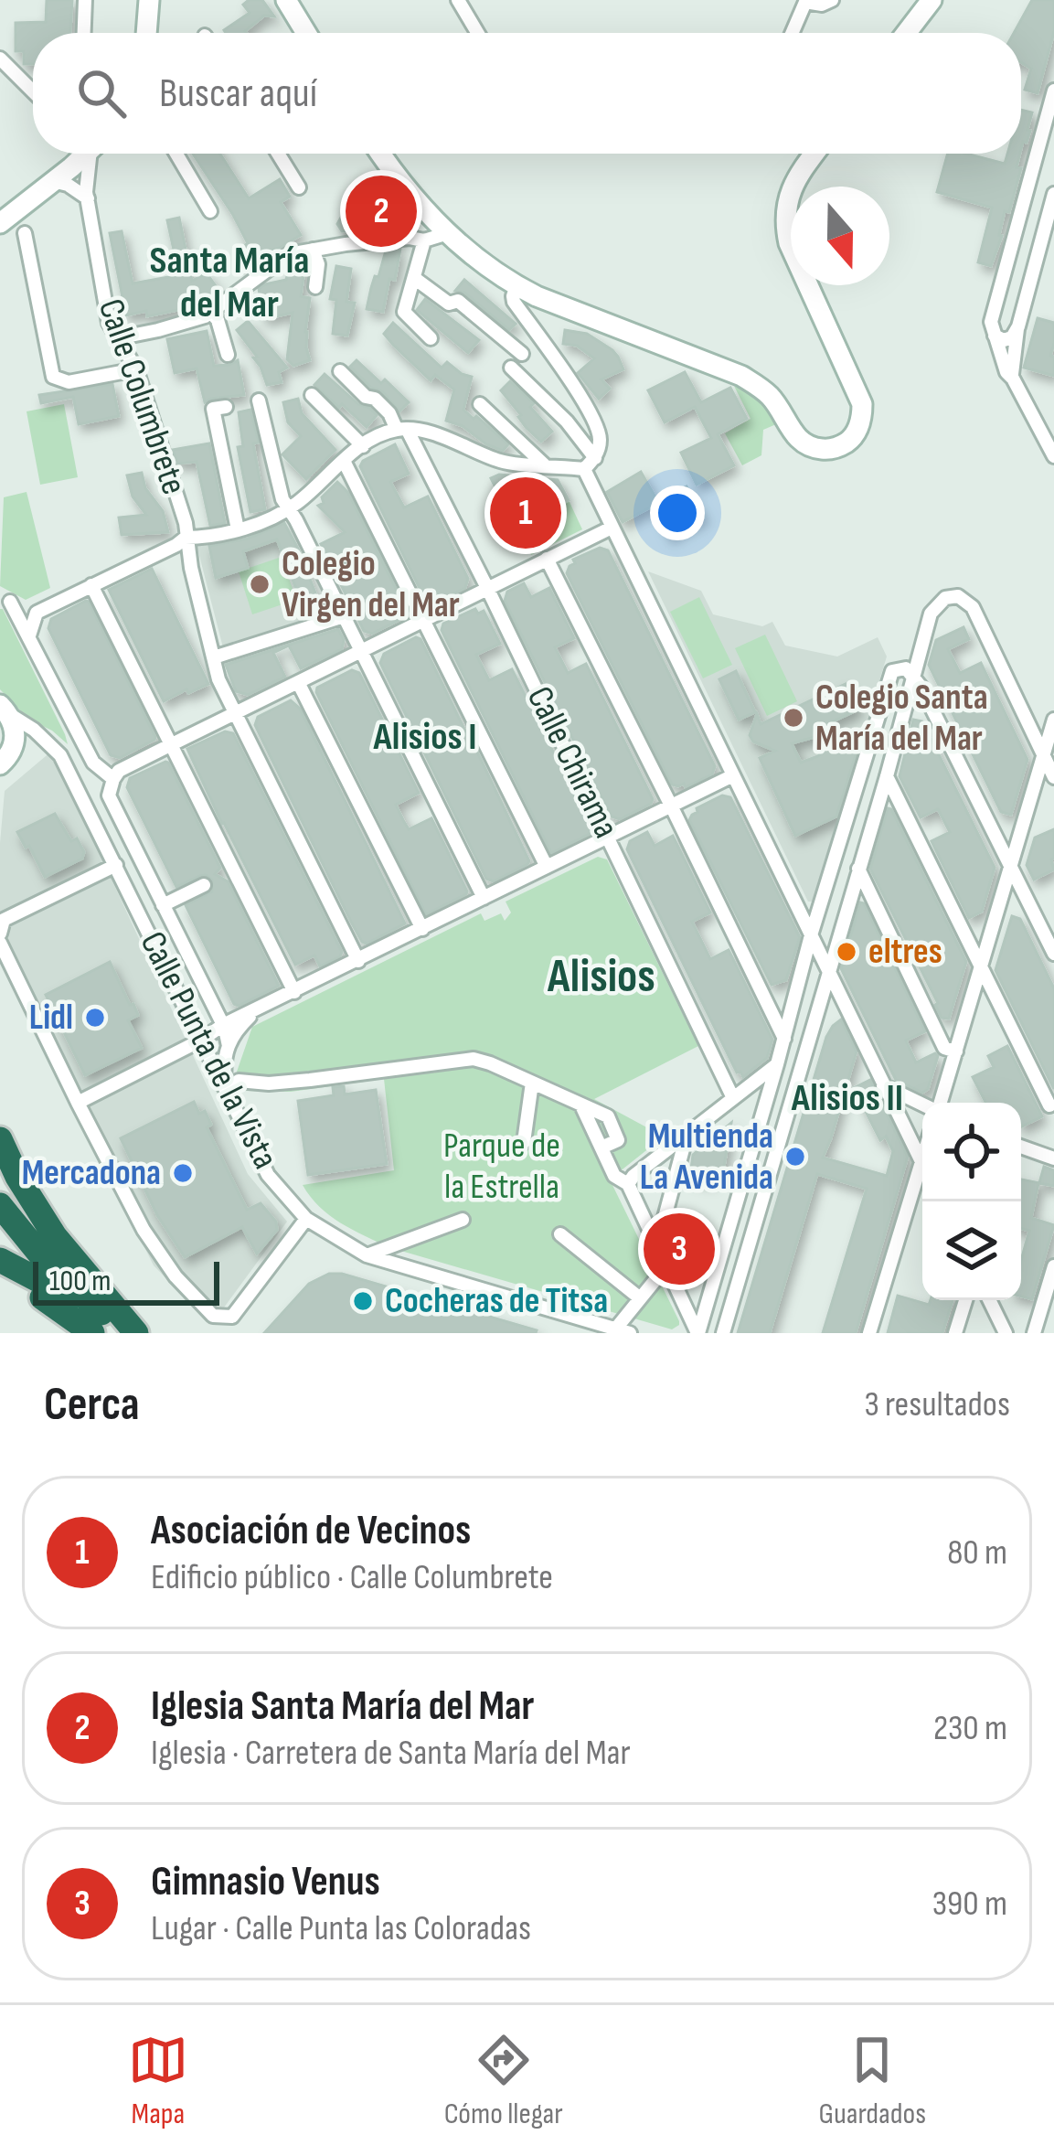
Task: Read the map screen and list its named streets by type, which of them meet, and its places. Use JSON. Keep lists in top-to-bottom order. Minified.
{"streets":{"street":["Calle Columbrete","Calle Chirama","Calle Punta de la Vista"]},"crossings":[["Calle Columbrete","Calle Chirama"]],"districts":["Santa María del Mar","Alisios I","Alisios","Alisios II"],"parks":["Parque de la Estrella"],"places":["Colegio Virgen del Mar","Colegio Santa María del Mar","eltres","Lidl","Multienda La Avenida","Mercadona","Cocheras de Titsa"],"scale_bar":"100 m","north":"bottom","page":{"search":"Buscar aquí","pins":["2","1","3"],"scale":"100 m","heading":["Cerca","3 resultados"],"list":[{"mark":"1","name":"Asociación de Vecinos","note":"Edificio público · Calle Columbrete","value":"80 m"},{"mark":"2","name":"Iglesia Santa María del Mar","note":"Iglesia · Carretera de Santa María del Mar","value":"230 m"},{"mark":"3","name":"Gimnasio Venus","note":"Lugar · Calle Punta las Coloradas","value":"390 m"}],"nav":["Mapa","Cómo llegar","Guardados"]}}
